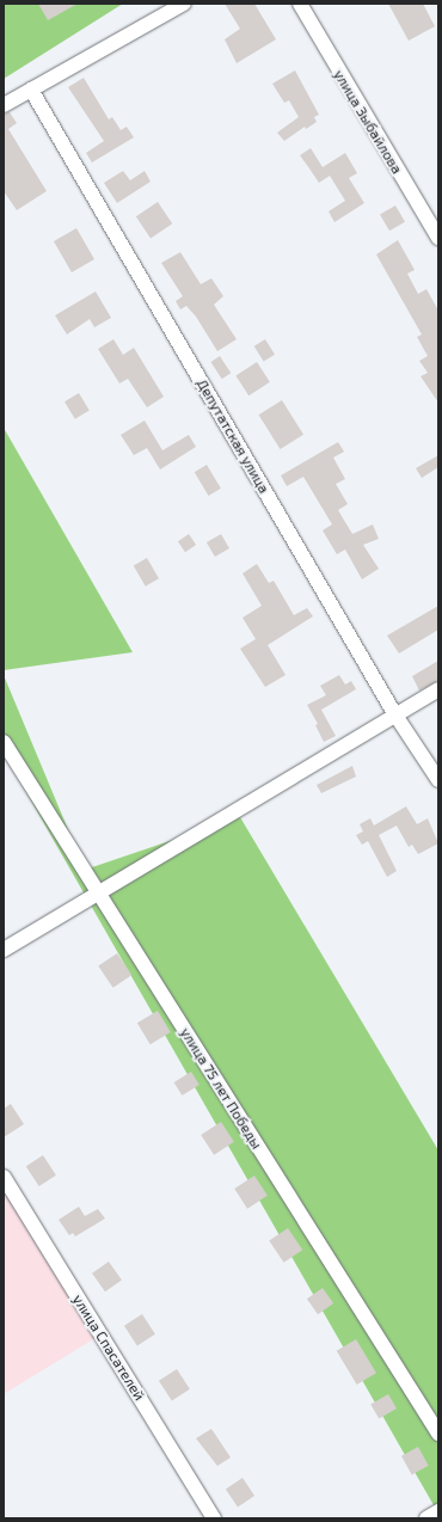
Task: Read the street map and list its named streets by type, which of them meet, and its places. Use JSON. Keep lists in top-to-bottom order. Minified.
{"streets":{"street":["улица Зыбайлова","Депутатская улица","улица 75 лет Победы","улица Спасателей"]}}
